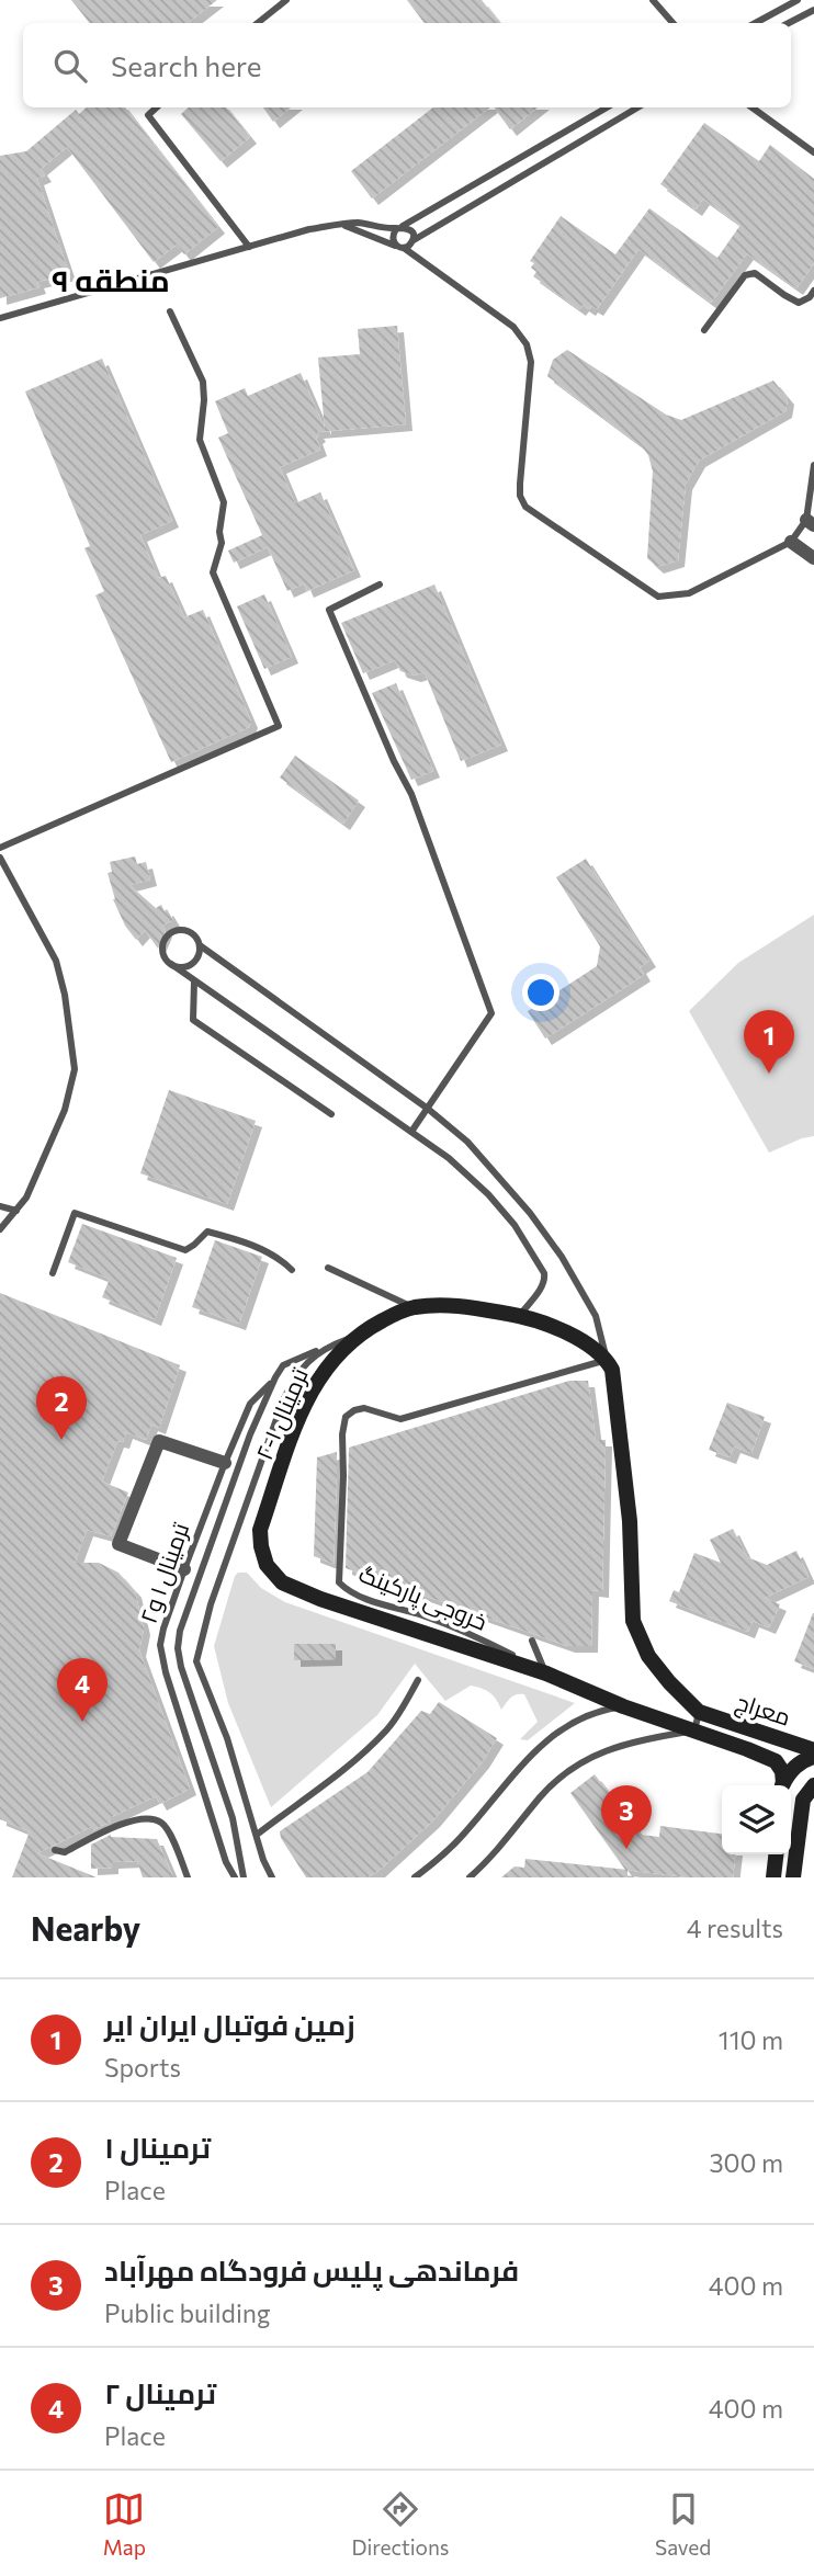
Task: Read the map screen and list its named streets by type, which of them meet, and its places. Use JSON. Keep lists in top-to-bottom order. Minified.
{"streets":{"main road":["ترمینال ۱-۲","معراج"],"lane":["ترمینال ۱ و۲","خروجی پارکینگ"]},"crossings":[["ترمینال ۱-۲","ترمینال ۱ و۲"],["ترمینال ۱-۲","خروجی پارکینگ"],["ترمینال ۱-۲","معراج"]],"districts":["منطقه ۹"],"page":{"search":"Search here","pins":["1","2","4","3"],"heading":["Nearby","4 results"],"list":[{"mark":"1","name":"زمین فوتبال ایران ایر","note":"Sports","value":"110 m"},{"mark":"2","name":"ترمینال ۱","note":"Place","value":"300 m"},{"mark":"3","name":"فرماندهی پلیس فرودگاه مهرآباد","note":"Public building","value":"400 m"},{"mark":"4","name":"ترمینال ۲","note":"Place","value":"400 m"}],"nav":["Map","Directions","Saved"]}}
